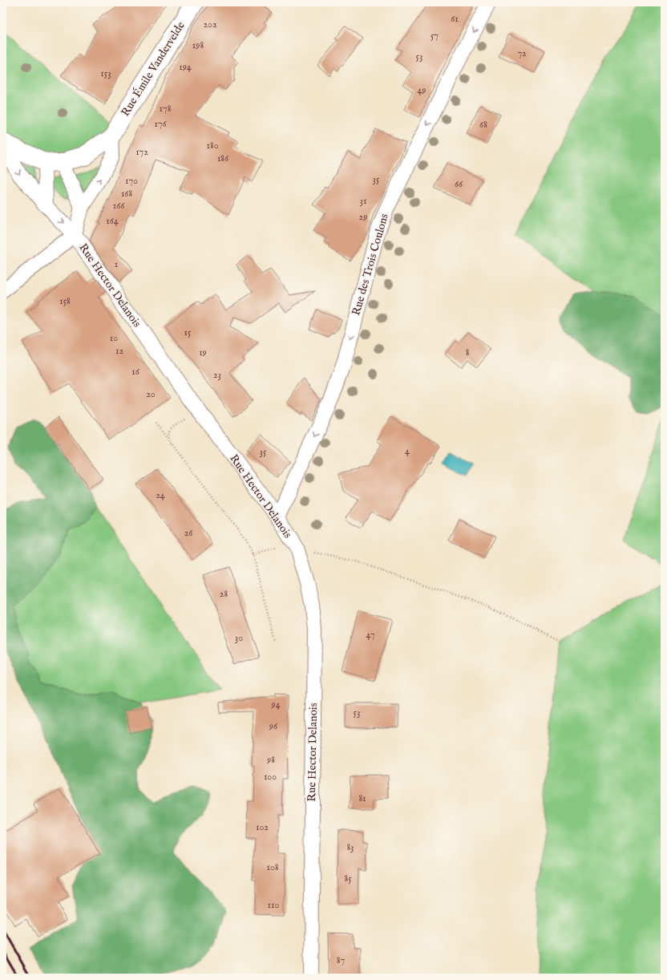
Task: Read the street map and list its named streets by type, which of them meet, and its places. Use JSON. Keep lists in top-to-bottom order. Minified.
{"streets":{"main road":["Rue Émile Vandervelde"],"street":["Rue des Trois Coulons","Rue Hector Delanois"]},"crossings":[["Rue des Trois Coulons","Rue Hector Delanois"]],"one_way":["Rue des Trois Coulons"],"house_numbers":["61","202","57","198","72","53","194","153","49","178","176","68","180","172","186","35","170","66","168","31","166","29","164","1","158","15","10","12","19","8","16","23","20","4","35","24","26","28","47","30","94","53","96","98","100","81","102","83","108","85","110","87"]}
